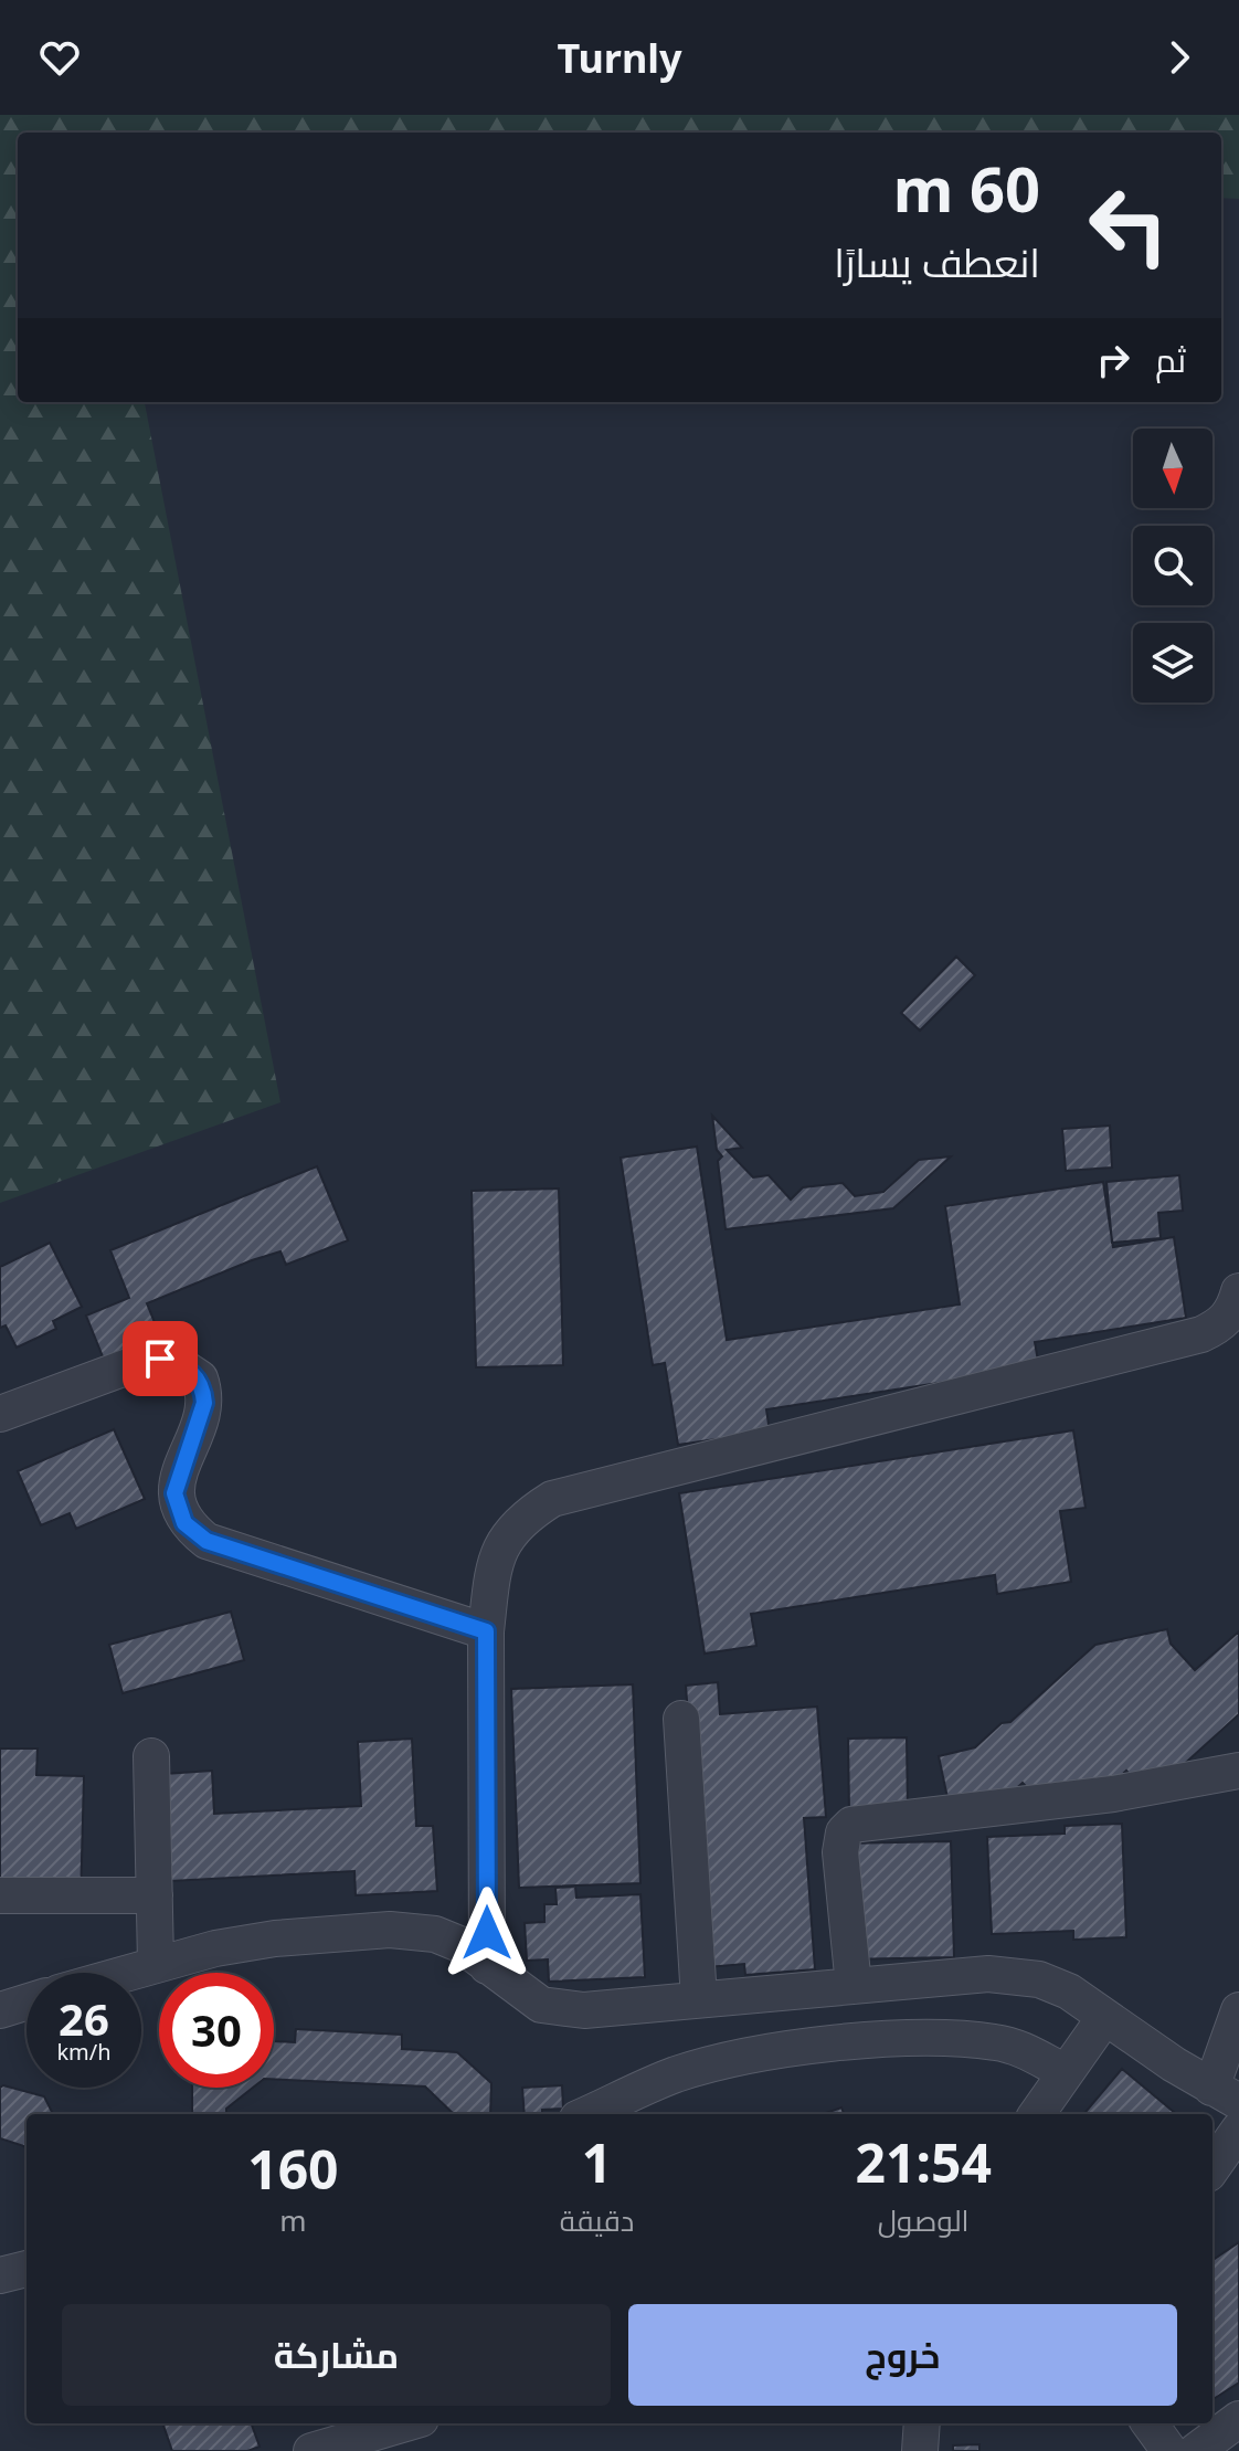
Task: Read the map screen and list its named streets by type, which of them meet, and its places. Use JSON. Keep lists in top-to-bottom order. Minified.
{"north":"bottom","page":{"header":"Turnly","turn":["60 m","انعطف يسارًا"],"then":"ثم","speed":"26 km/h","limit":"30","eta":["21:54","الوصول","1","دقيقة","160","m"],"buttons":["خروج","مشاركة"]}}
